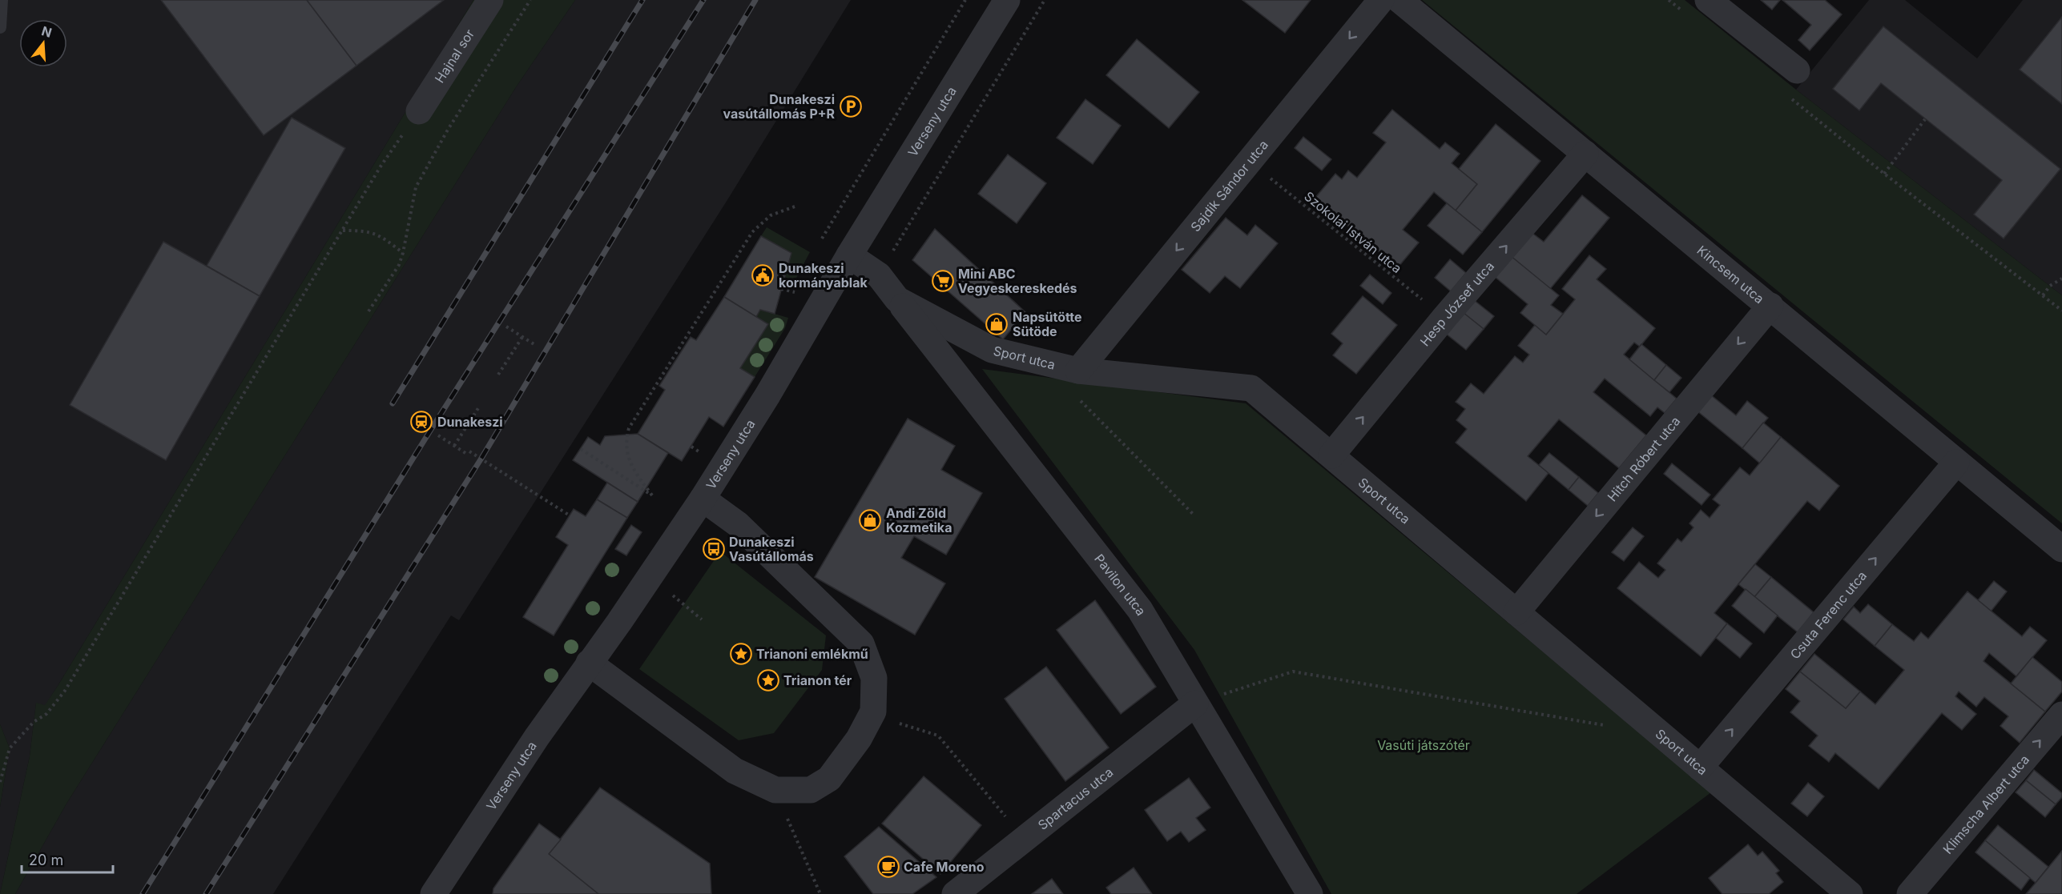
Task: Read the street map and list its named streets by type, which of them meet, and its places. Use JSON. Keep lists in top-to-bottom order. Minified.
{"streets":{"street":["Hajnal sor","Verseny utca","Sajdik Sándor utca","Kincsem utca","Hesp József utca","Sport utca","Hitch Róbert utca","Pavilon utca","Csuta Ferenc utca","Spartacus utca","Klimscha Albert utca"],"path":["Szokolai István utca"]},"crossings":[["Verseny utca","Sport utca"],["Sajdik Sándor utca","Szokolai István utca"],["Sajdik Sándor utca","Sport utca"],["Szokolai István utca","Hesp József utca"],["Kincsem utca","Hesp József utca"],["Kincsem utca","Hitch Róbert utca"],["Kincsem utca","Csuta Ferenc utca"],["Hesp József utca","Sport utca"],["Sport utca","Hitch Róbert utca"],["Sport utca","Pavilon utca"],["Sport utca","Csuta Ferenc utca"],["Pavilon utca","Spartacus utca"]],"one_way":["Sajdik Sándor utca","Hesp József utca","Hitch Róbert utca","Csuta Ferenc utca","Klimscha Albert utca"],"parks":["Vasúti játszótér"],"places":{"parking":["Dunakeszi vasútállomás P+R"],"public building":["Dunakeszi kormányablak"],"supermarket":["Mini ABC Vegyeskereskedés"],"shop":["Napsütötte Sütöde","Andi Zöld Kozmetika"],"station":["Dunakeszi"],"bus stop":["Dunakeszi Vasútállomás"],"place":["Trianoni emlékmű","Trianon tér"],"cafe":["Cafe Moreno"]},"scale_bar":"20 m","north":"top"}
